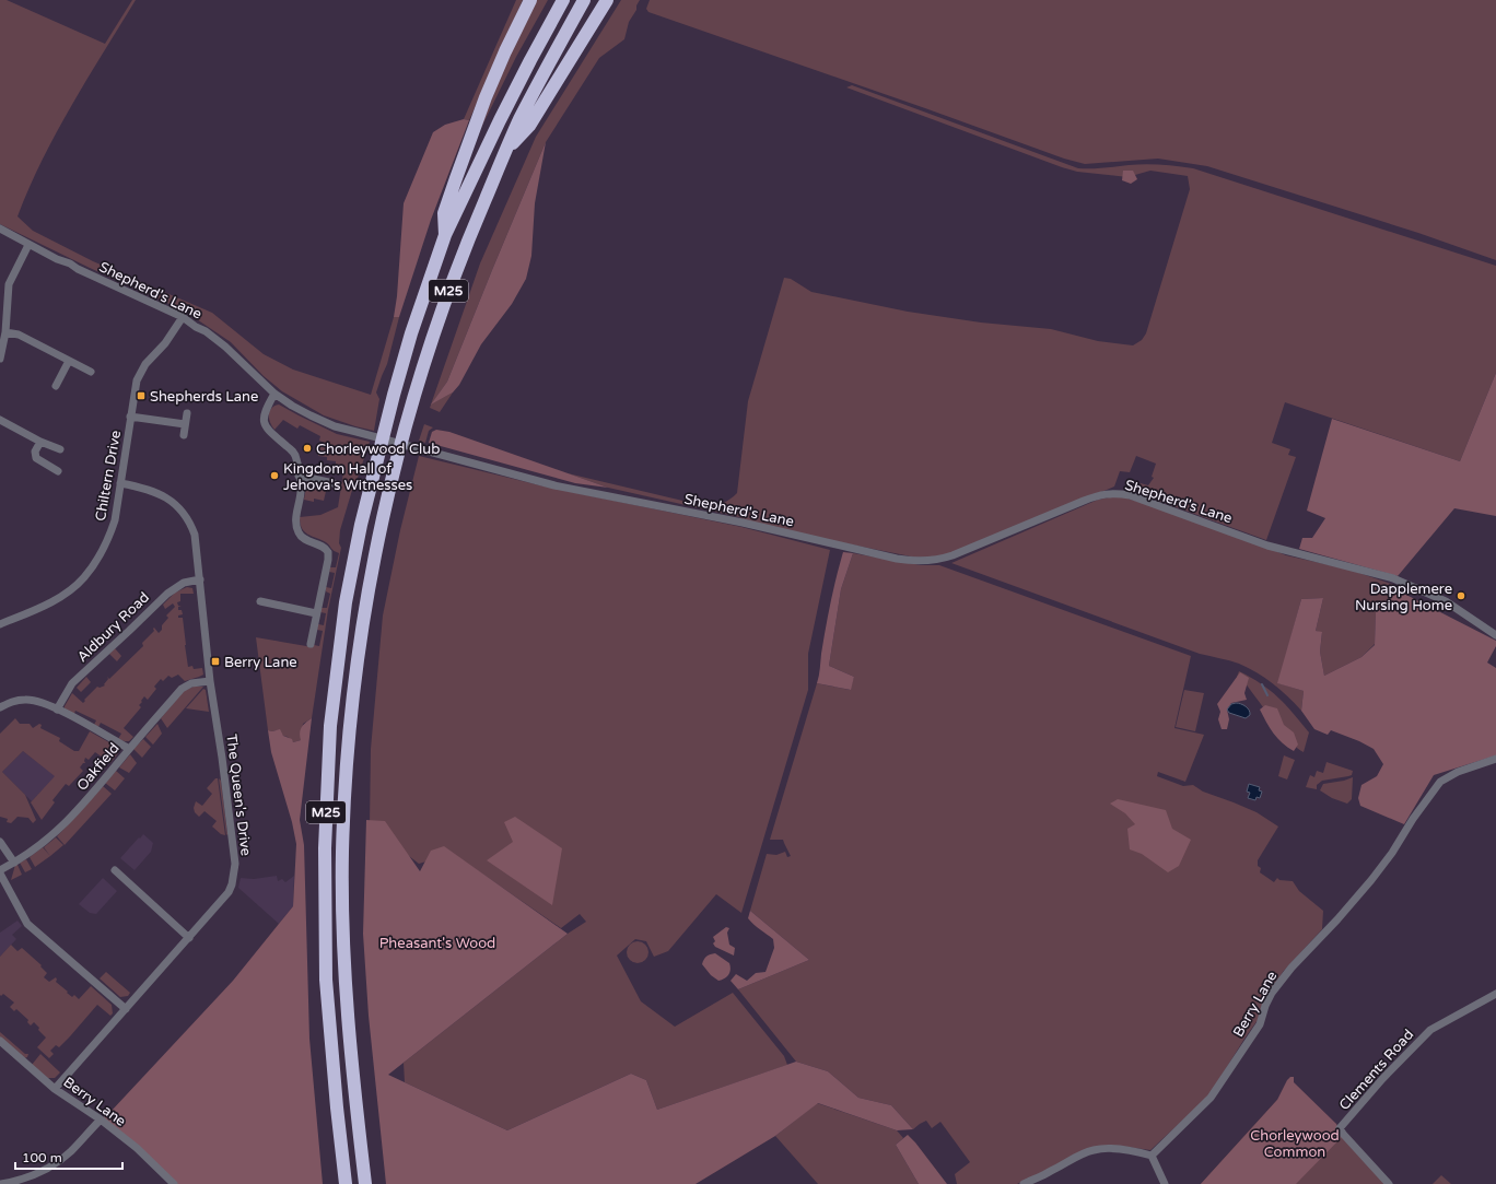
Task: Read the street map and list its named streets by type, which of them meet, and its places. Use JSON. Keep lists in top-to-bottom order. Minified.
{"streets":{"highway":["M25"],"street":["Shepherd's Lane","Chiltern Drive","Aldbury Road","Oakfield","The Queen's Drive","Berry Lane","Clements Road"]},"crossings":[["Shepherd's Lane","Chiltern Drive"],["Chiltern Drive","The Queen's Drive"],["Aldbury Road","The Queen's Drive"],["Oakfield","The Queen's Drive"],["The Queen's Drive","Berry Lane"]],"parks":["Pheasant's Wood","Chorleywood Common"],"places":{"transit":["Shepherds Lane","Berry Lane"],"other":["Chorleywood Club","Kingdom Hall of Jehova's Witnesses","Dapplemere Nursing Home"]},"scale_bar":"100 m"}
